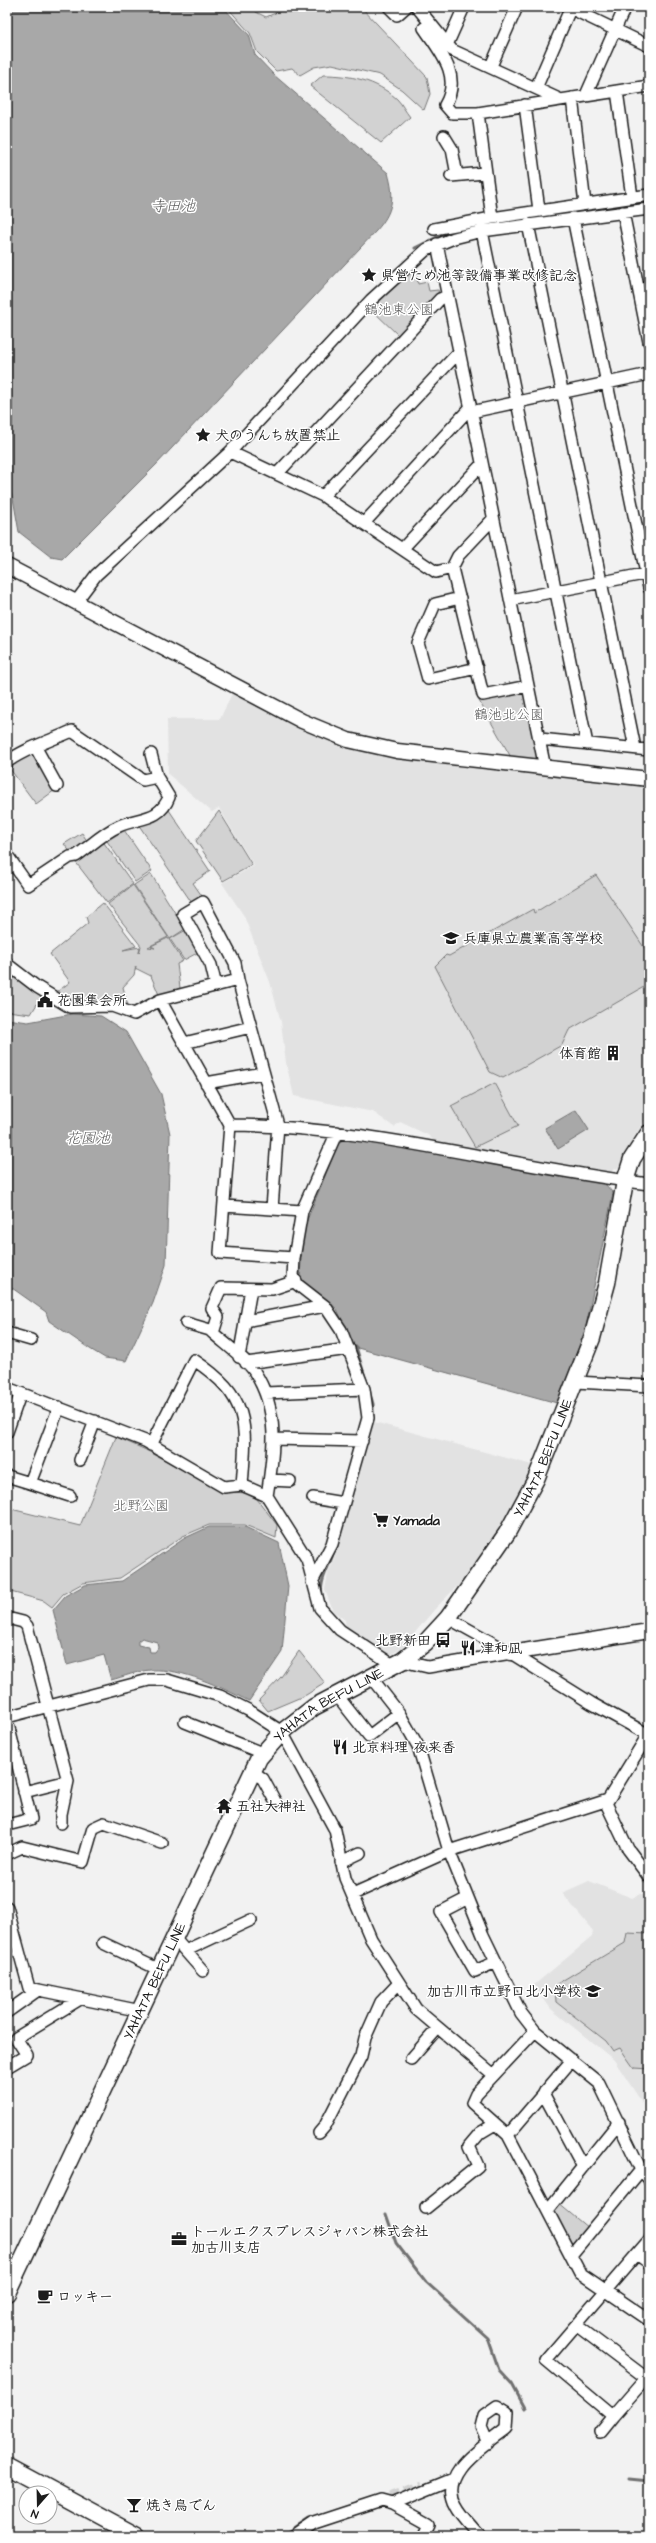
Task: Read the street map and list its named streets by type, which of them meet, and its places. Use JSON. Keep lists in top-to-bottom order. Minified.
{"streets":{"main road":["YAHATA BEFU LINE"]},"water":["寺田池","花園池"],"parks":["鶴池東公園","鶴池北公園","北野公園"],"places":{"place":["県営ため池等設備事業改修記念","犬のうんち放置禁止"],"school or university":["兵庫県立農業高等学校","加古川市立野口北小学校"],"public building":["花園集会所"],"building":["体育館"],"supermarket":["Yamada"],"bus stop":["北野新田"],"restaurant":["津和凪","北京料理 夜来香"],"temple":["五社大神社"],"office":["トールエクスプレスジャパン株式会社 加古川支店"],"cafe":["ロッキー"],"bar":["焼き鳥でん"]},"north":"bottom"}
